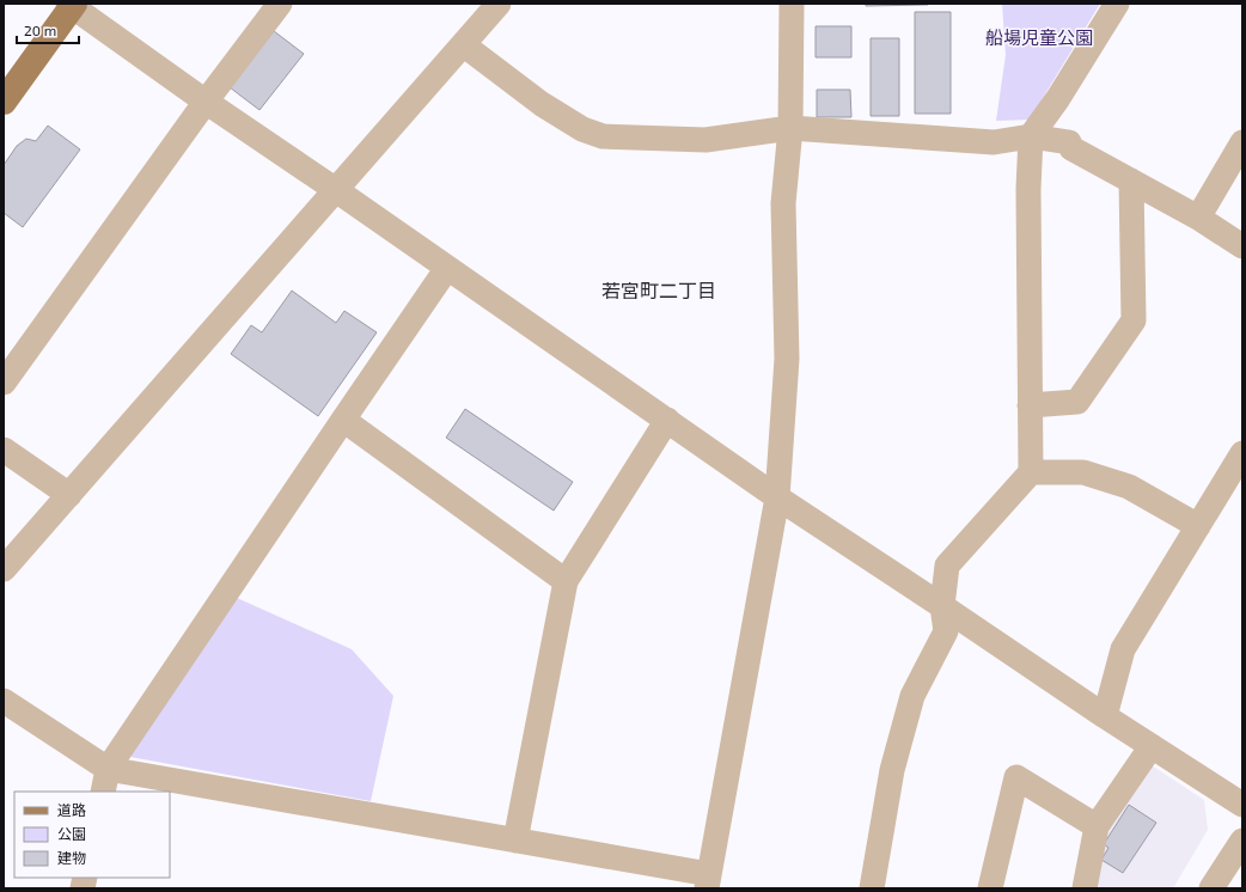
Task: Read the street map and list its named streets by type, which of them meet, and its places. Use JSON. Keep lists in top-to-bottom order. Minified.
{"districts":["若宮町二丁目"],"parks":["船場児童公園"],"legend":["道路","公園","建物"],"scale_bar":"20 m"}
